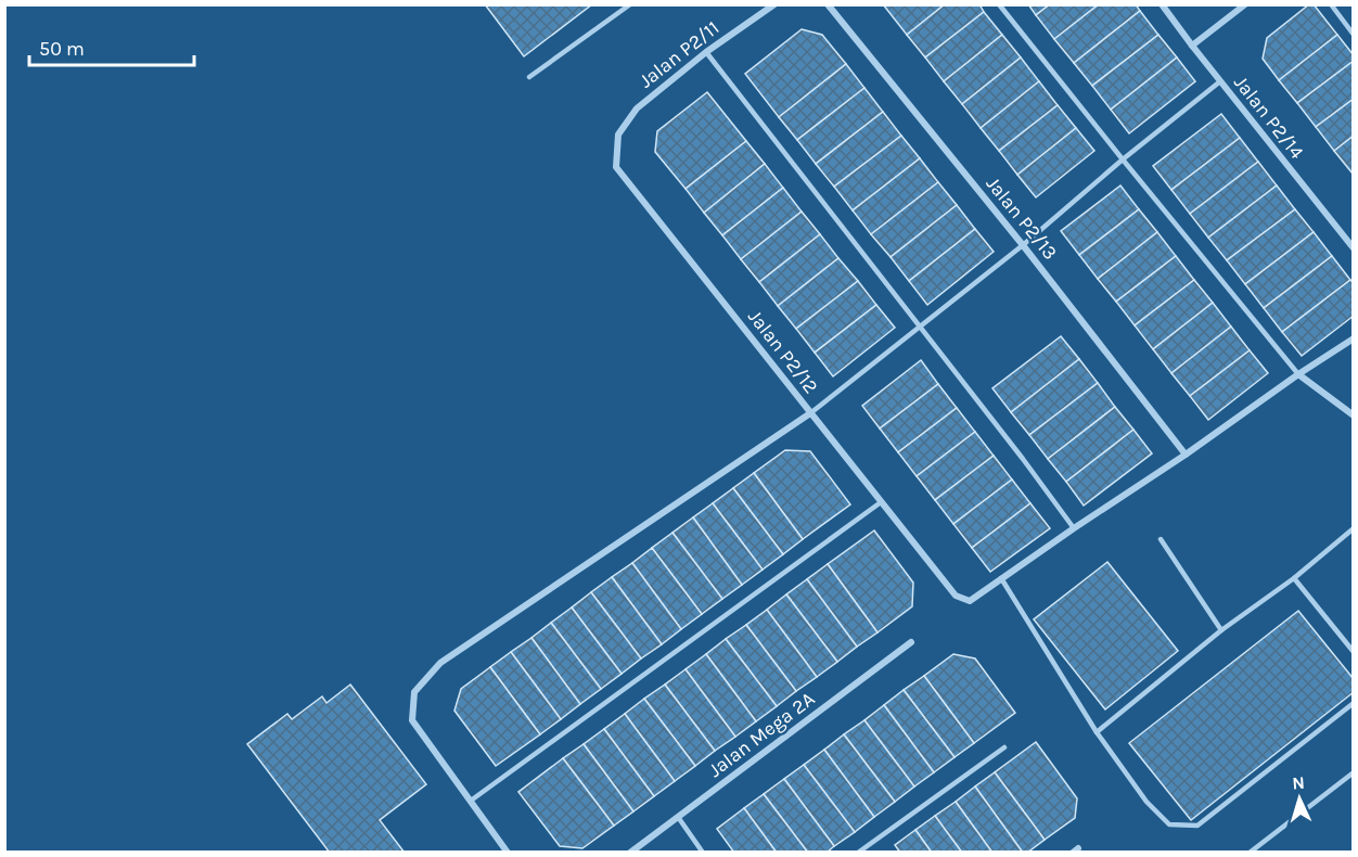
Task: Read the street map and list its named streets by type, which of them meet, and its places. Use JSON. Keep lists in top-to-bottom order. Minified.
{"streets":{"street":["Jalan P2/11","Jalan P2/14","Jalan P2/13","Jalan P2/12","Jalan Mega 2A"]},"crossings":[["Jalan P2/11","Jalan P2/12"]],"scale_bar":"50 m","north":"top"}
